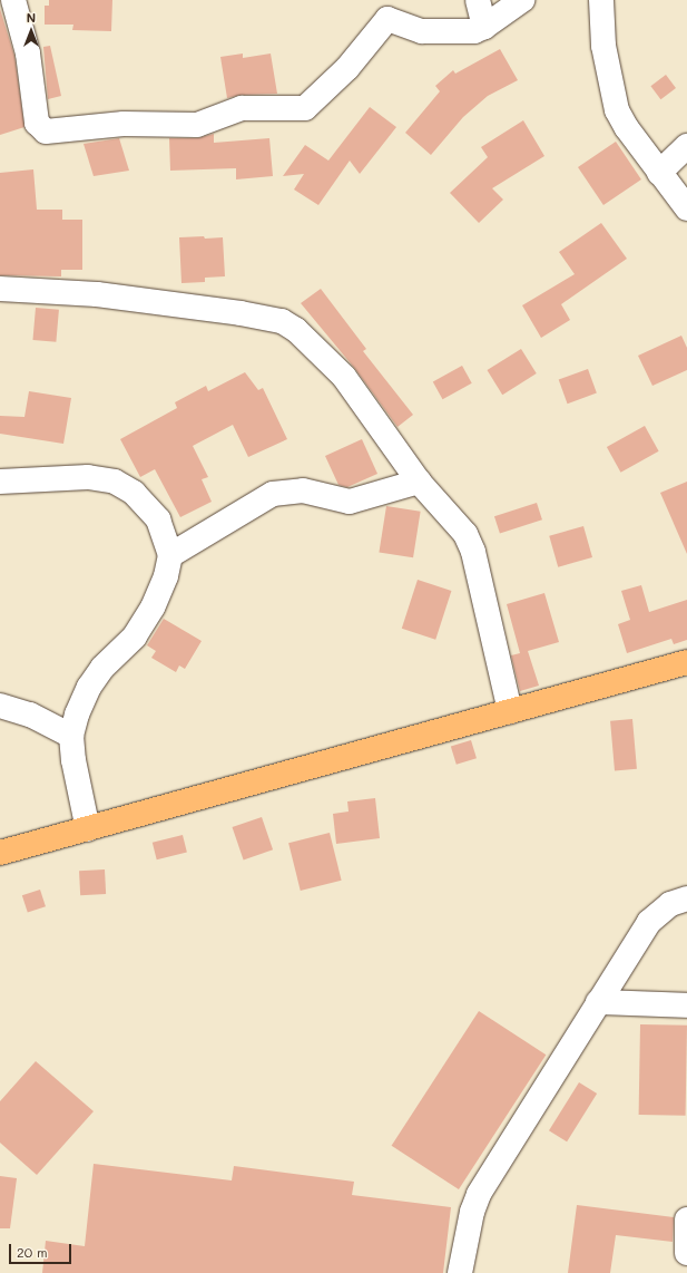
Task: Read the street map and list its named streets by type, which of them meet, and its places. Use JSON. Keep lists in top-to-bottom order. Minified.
{"scale_bar":"20 m","north":"top"}
